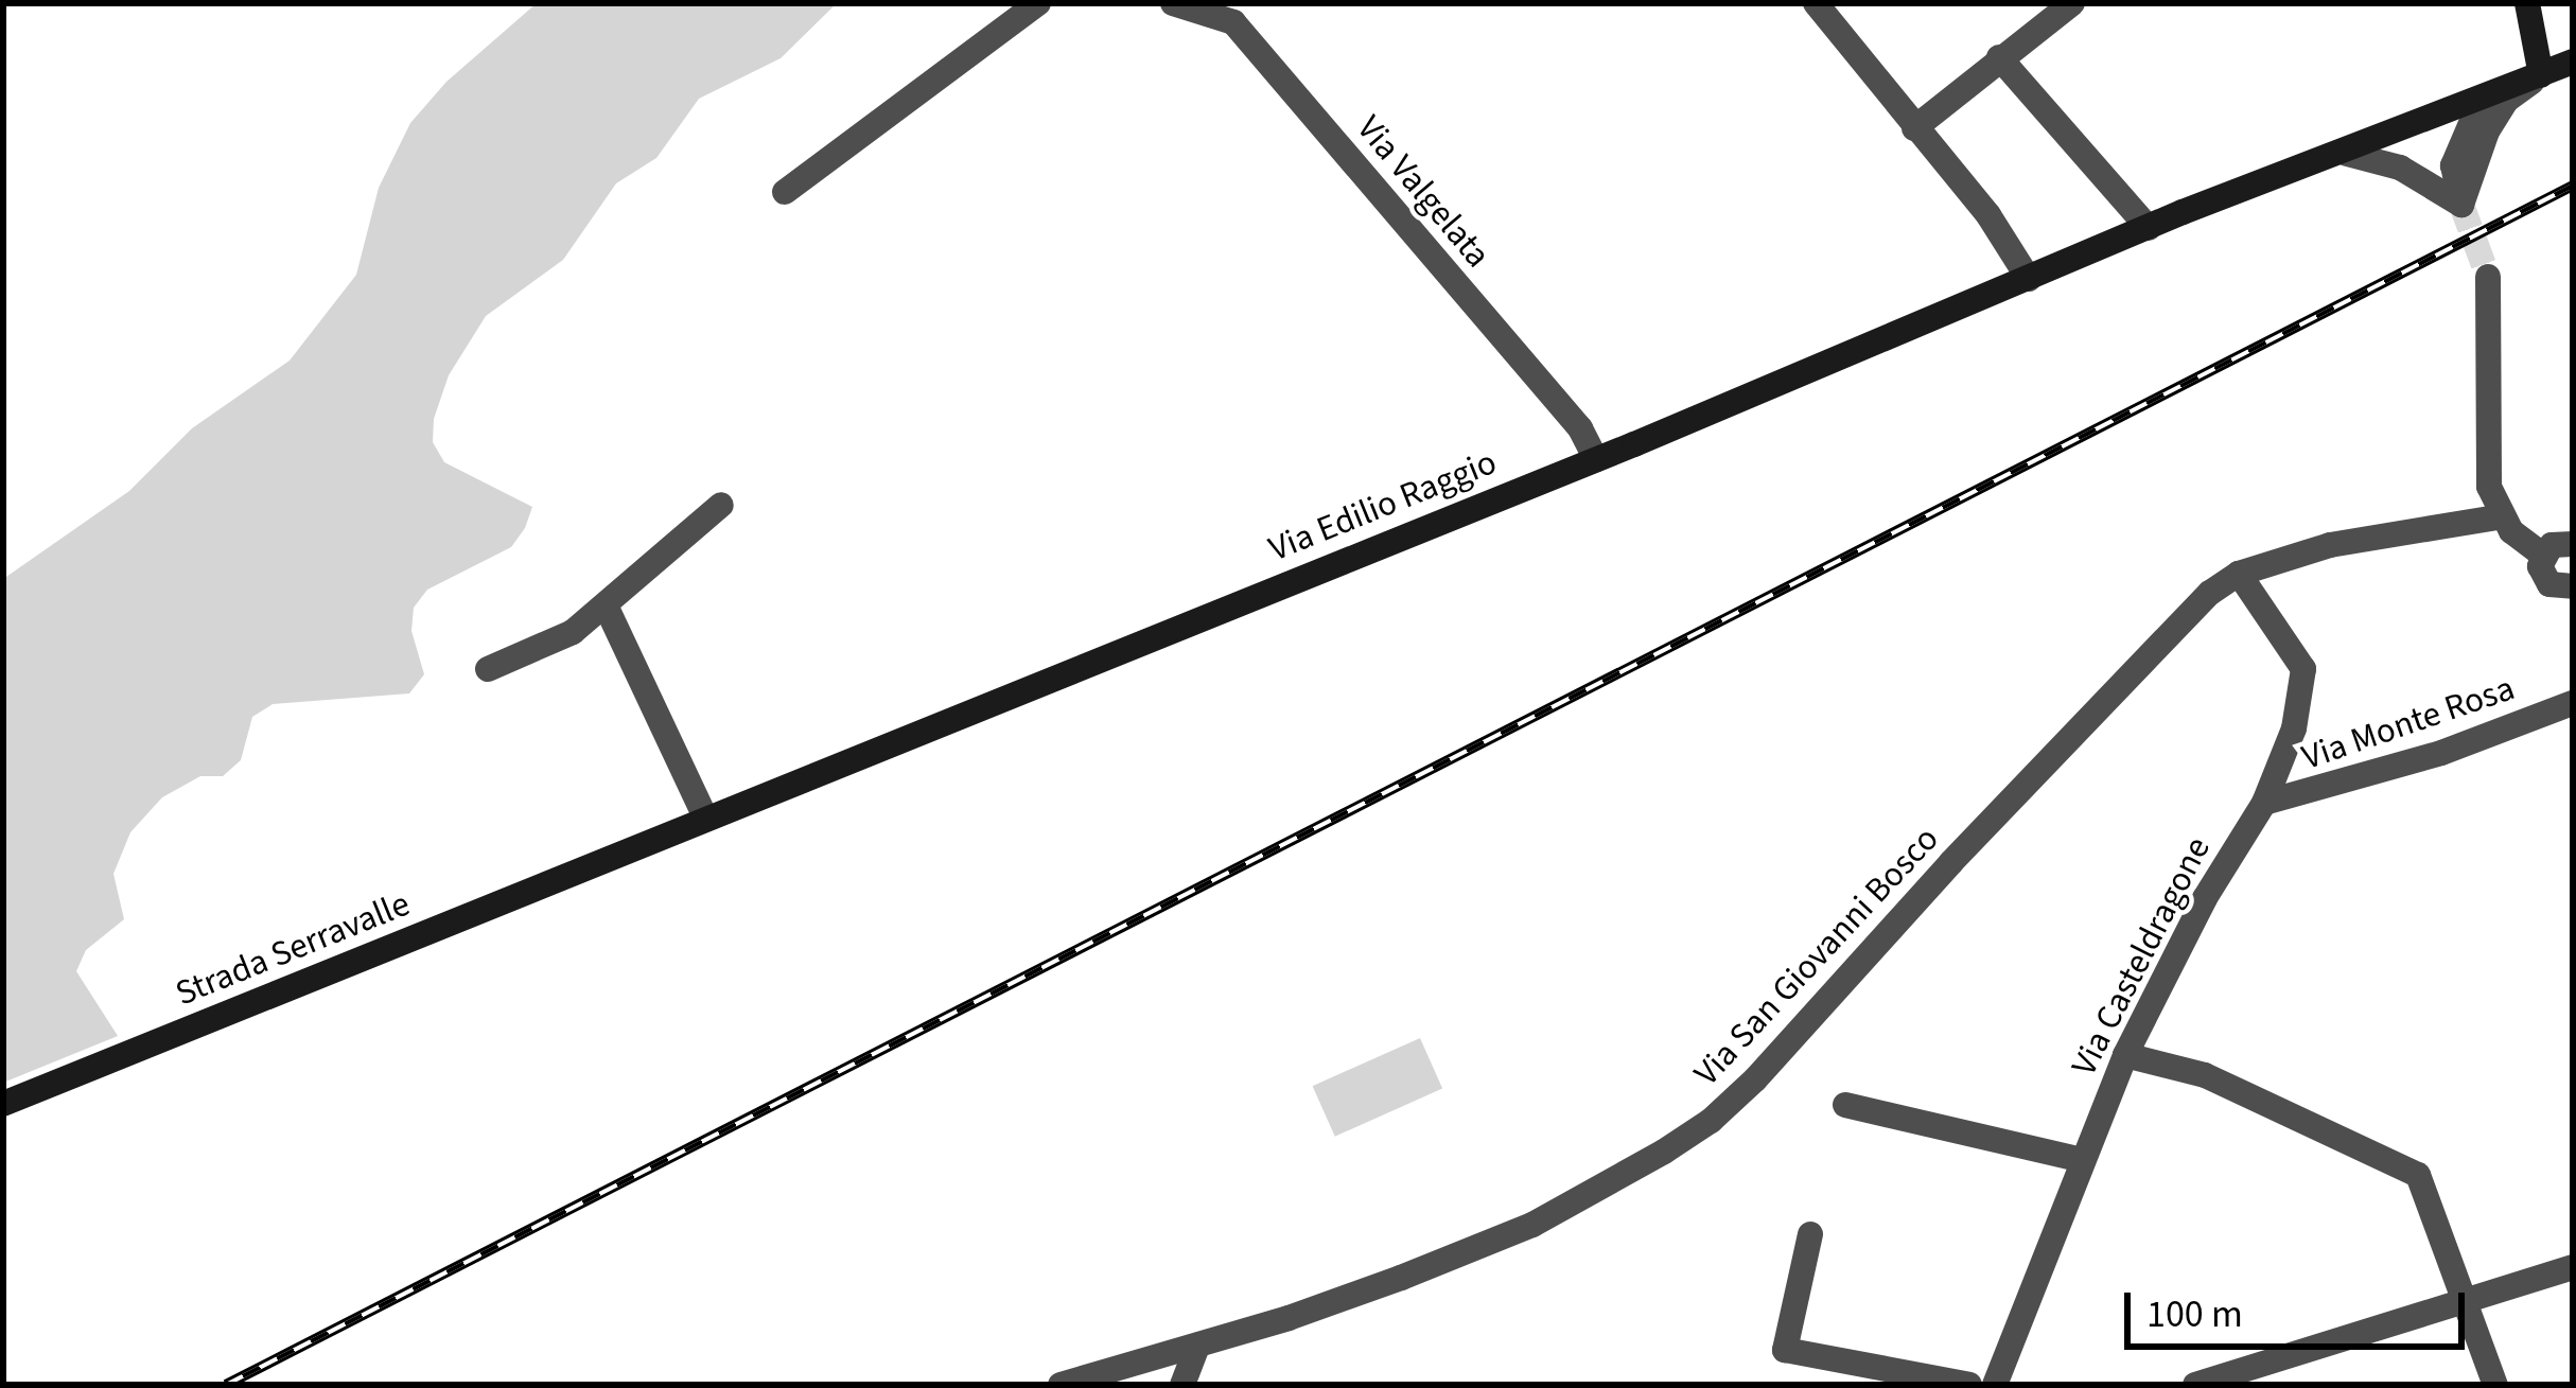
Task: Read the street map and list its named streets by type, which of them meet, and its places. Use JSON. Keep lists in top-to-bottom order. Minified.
{"streets":{"main road":["Via Edilio Raggio","Strada Serravalle"],"street":["Via Valgelata","Via Monte Rosa","Via San Giovanni Bosco","Via Casteldragone"]},"crossings":[["Via Valgelata","Via Edilio Raggio"],["Via Edilio Raggio","Strada Serravalle"],["Via Monte Rosa","Via Casteldragone"],["Via San Giovanni Bosco","Via Casteldragone"]],"scale_bar":"100 m"}
